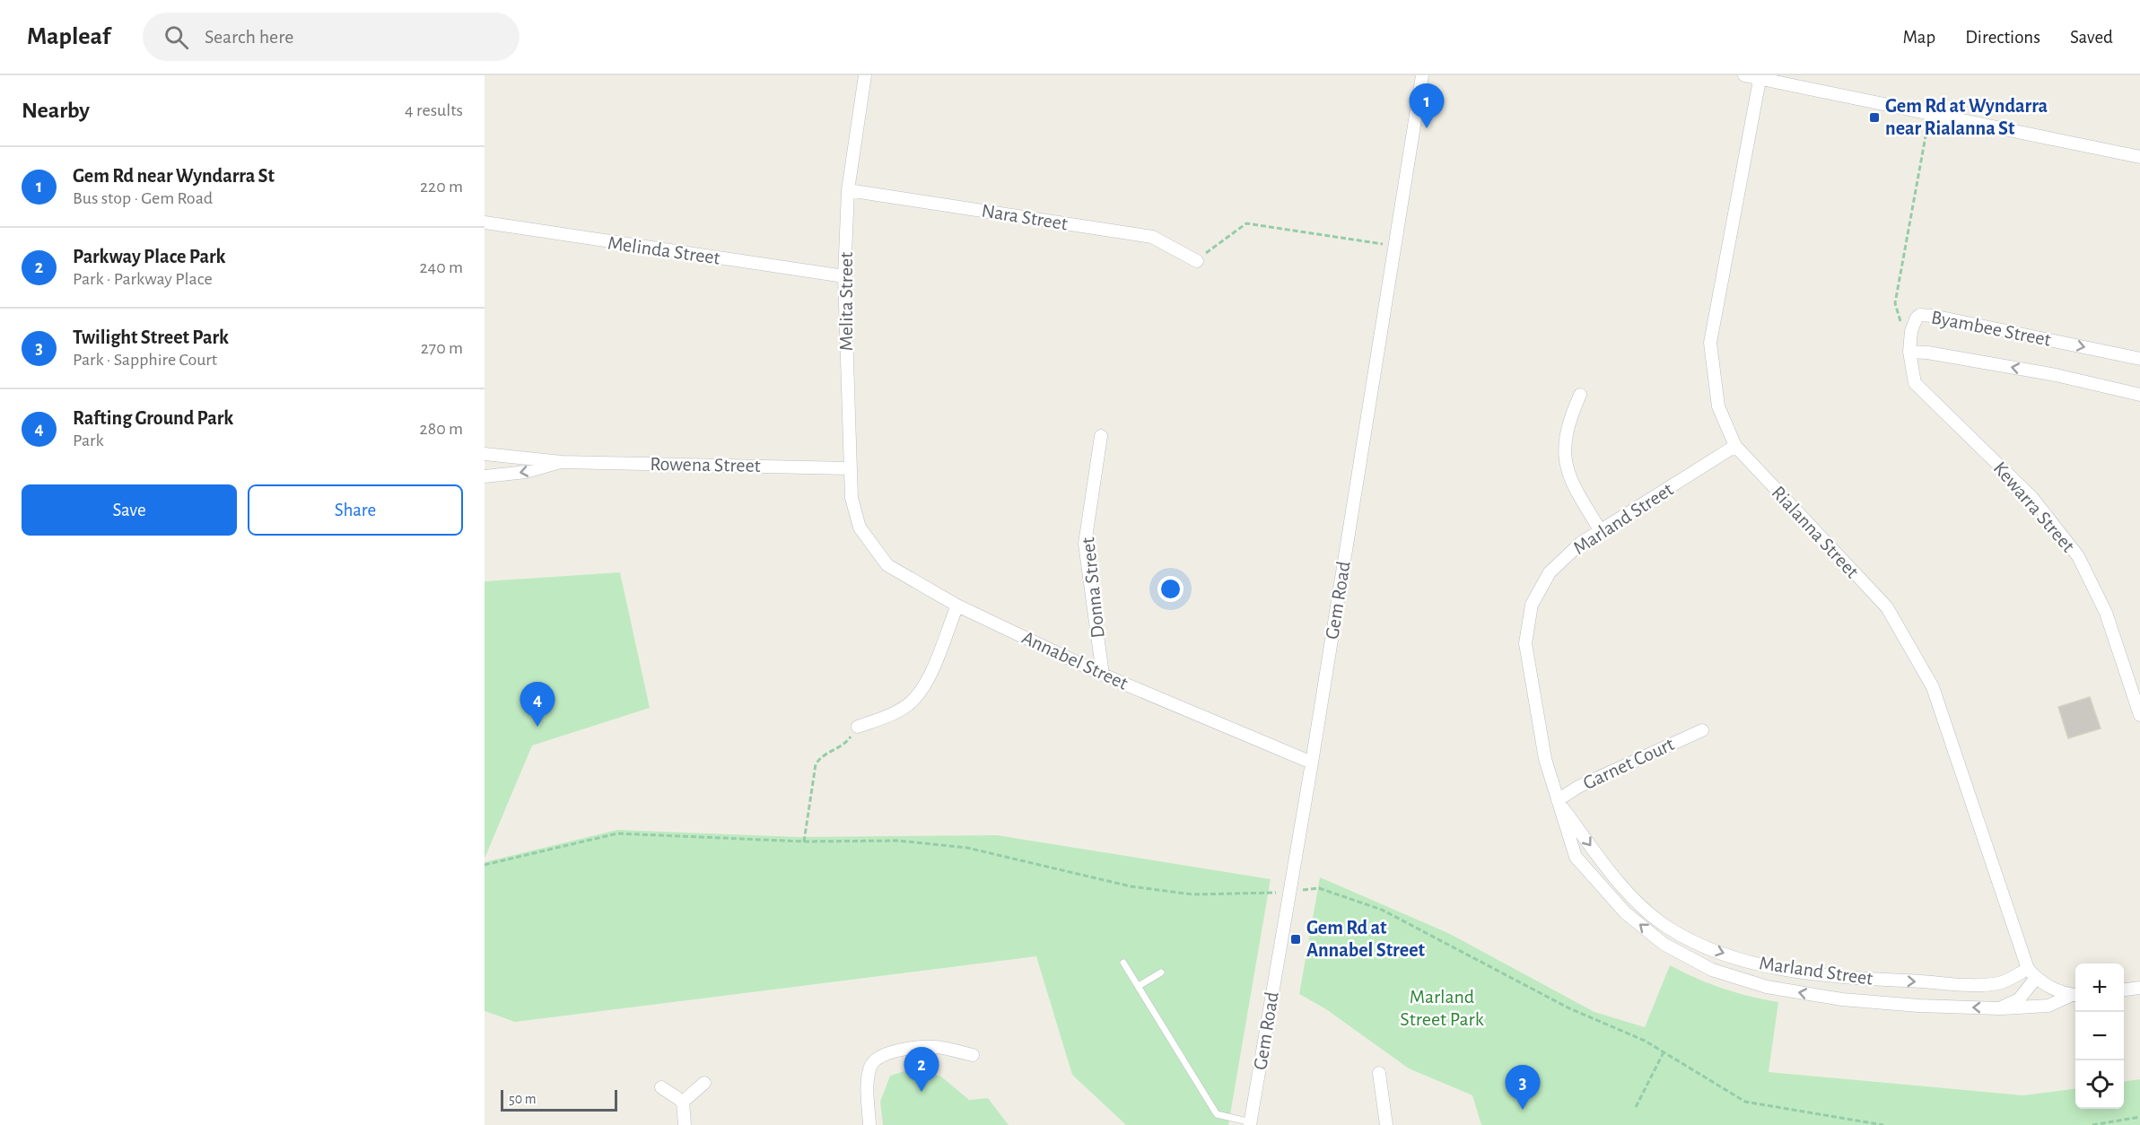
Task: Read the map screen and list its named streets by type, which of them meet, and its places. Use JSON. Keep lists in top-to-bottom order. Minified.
{"streets":{"street":["Nara Street","Melinda Street","Melita Street","Byambee Street","Rowena Street","Kewarra Street","Marland Street","Rialanna Street","Donna Street","Gem Road","Annabel Street","Garnet Court"]},"crossings":[["Nara Street","Melita Street"],["Melinda Street","Melita Street"],["Melita Street","Rowena Street"],["Melita Street","Annabel Street"],["Byambee Street","Kewarra Street"],["Marland Street","Rialanna Street"],["Marland Street","Garnet Court"],["Donna Street","Annabel Street"],["Gem Road","Annabel Street"]],"parks":["Marland Street Park"],"places":{"transit":["Gem Rd at Wyndarra near Rialanna St","Gem Rd at Annabel Street"]},"scale_bar":"50 m","page":{"header":"Mapleaf","search":"Search here","nav":["Map","Directions","Saved"],"heading":["Nearby","4 results"],"pins":["1","4","2","3"],"list":[{"mark":"1","name":"Gem Rd near Wyndarra St","note":"Bus stop · Gem Road","value":"220 m"},{"mark":"2","name":"Parkway Place Park","note":"Park · Parkway Place","value":"240 m"},{"mark":"3","name":"Twilight Street Park","note":"Park · Sapphire Court","value":"270 m"},{"mark":"4","name":"Rafting Ground Park","note":"Park","value":"280 m"}],"buttons":["Save","Share"],"map_buttons":["+","−"],"scale":"50 m"}}
